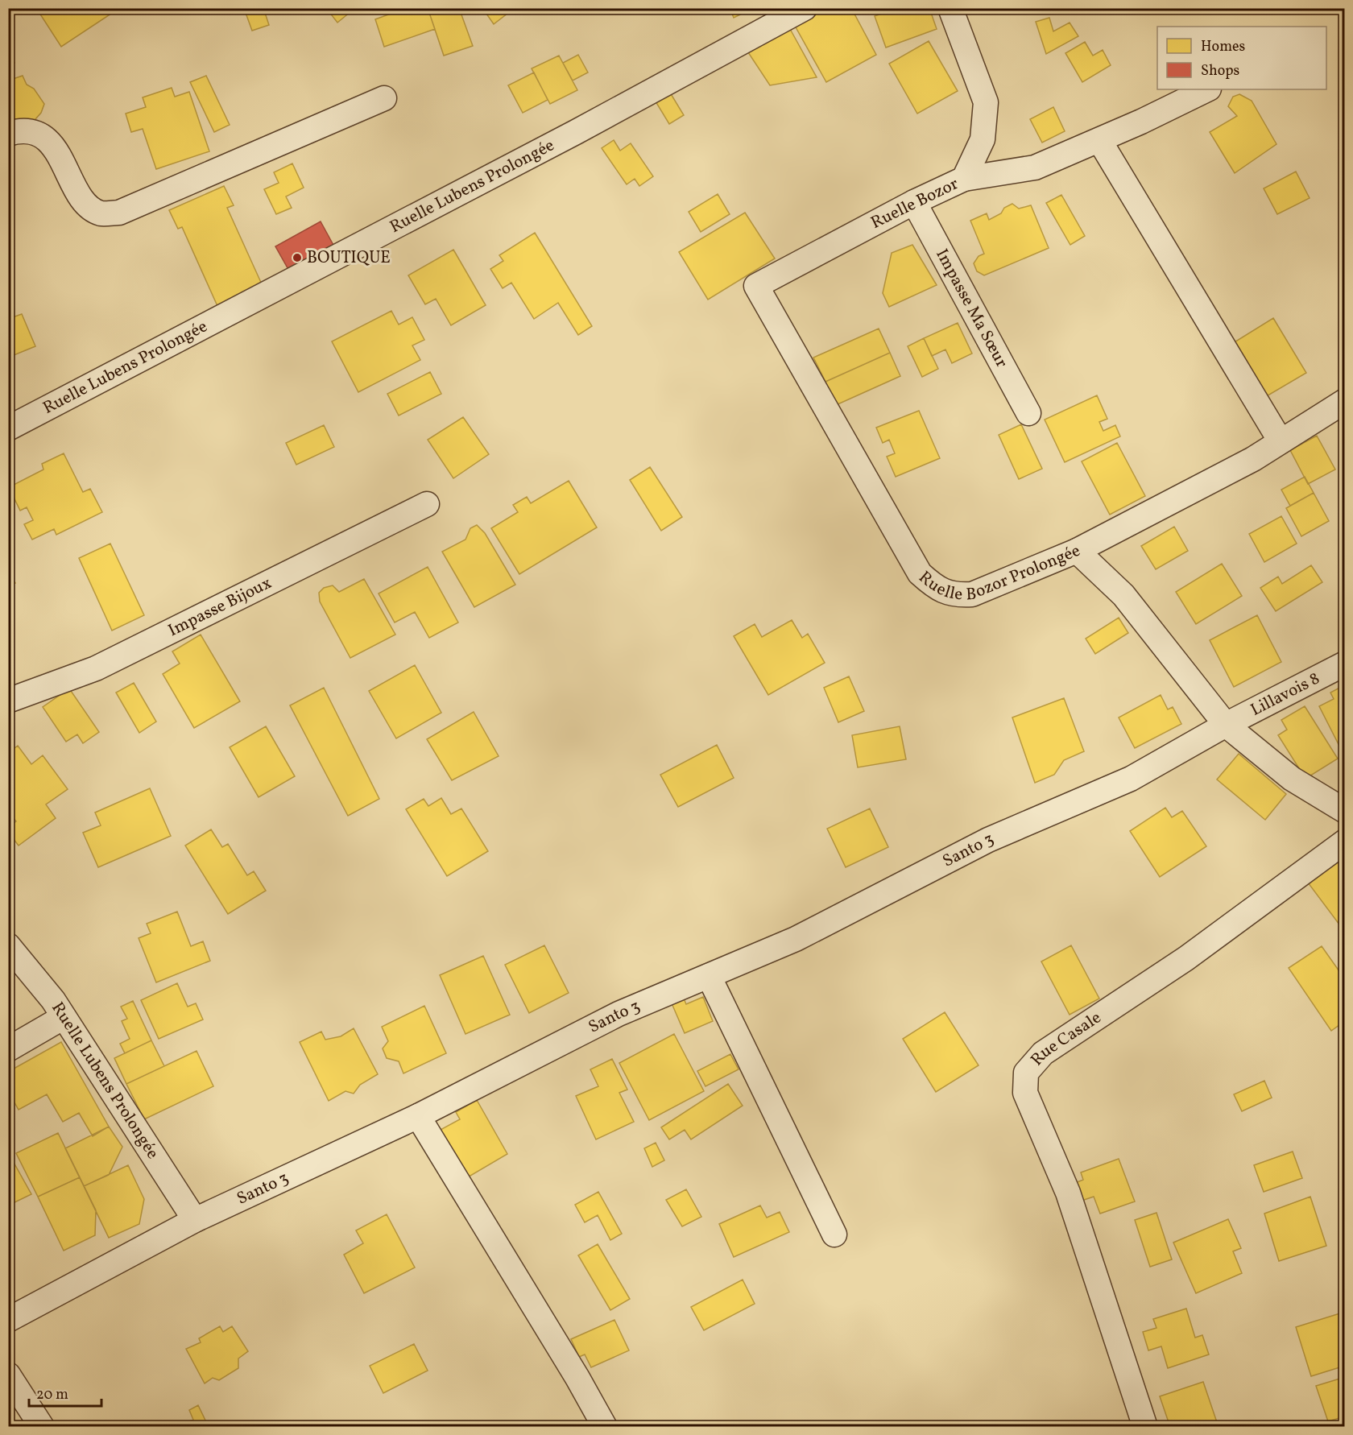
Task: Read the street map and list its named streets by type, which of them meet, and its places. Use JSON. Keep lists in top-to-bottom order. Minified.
{"streets":{"street":["Ruelle Lubens Prolongée","Ruelle Bozor","Impasse Ma Sœur","Ruelle Bozor Prolongée","Impasse Bijoux","Lillavois 8","Santo 3","Rue Casale"]},"crossings":[["Ruelle Lubens Prolongée","Santo 3"],["Ruelle Bozor","Impasse Ma Sœur"],["Ruelle Bozor","Ruelle Bozor Prolongée"],["Lillavois 8","Santo 3"]],"places":["BOUTIQUE"],"legend":["Homes","Shops"],"scale_bar":"20 m"}
